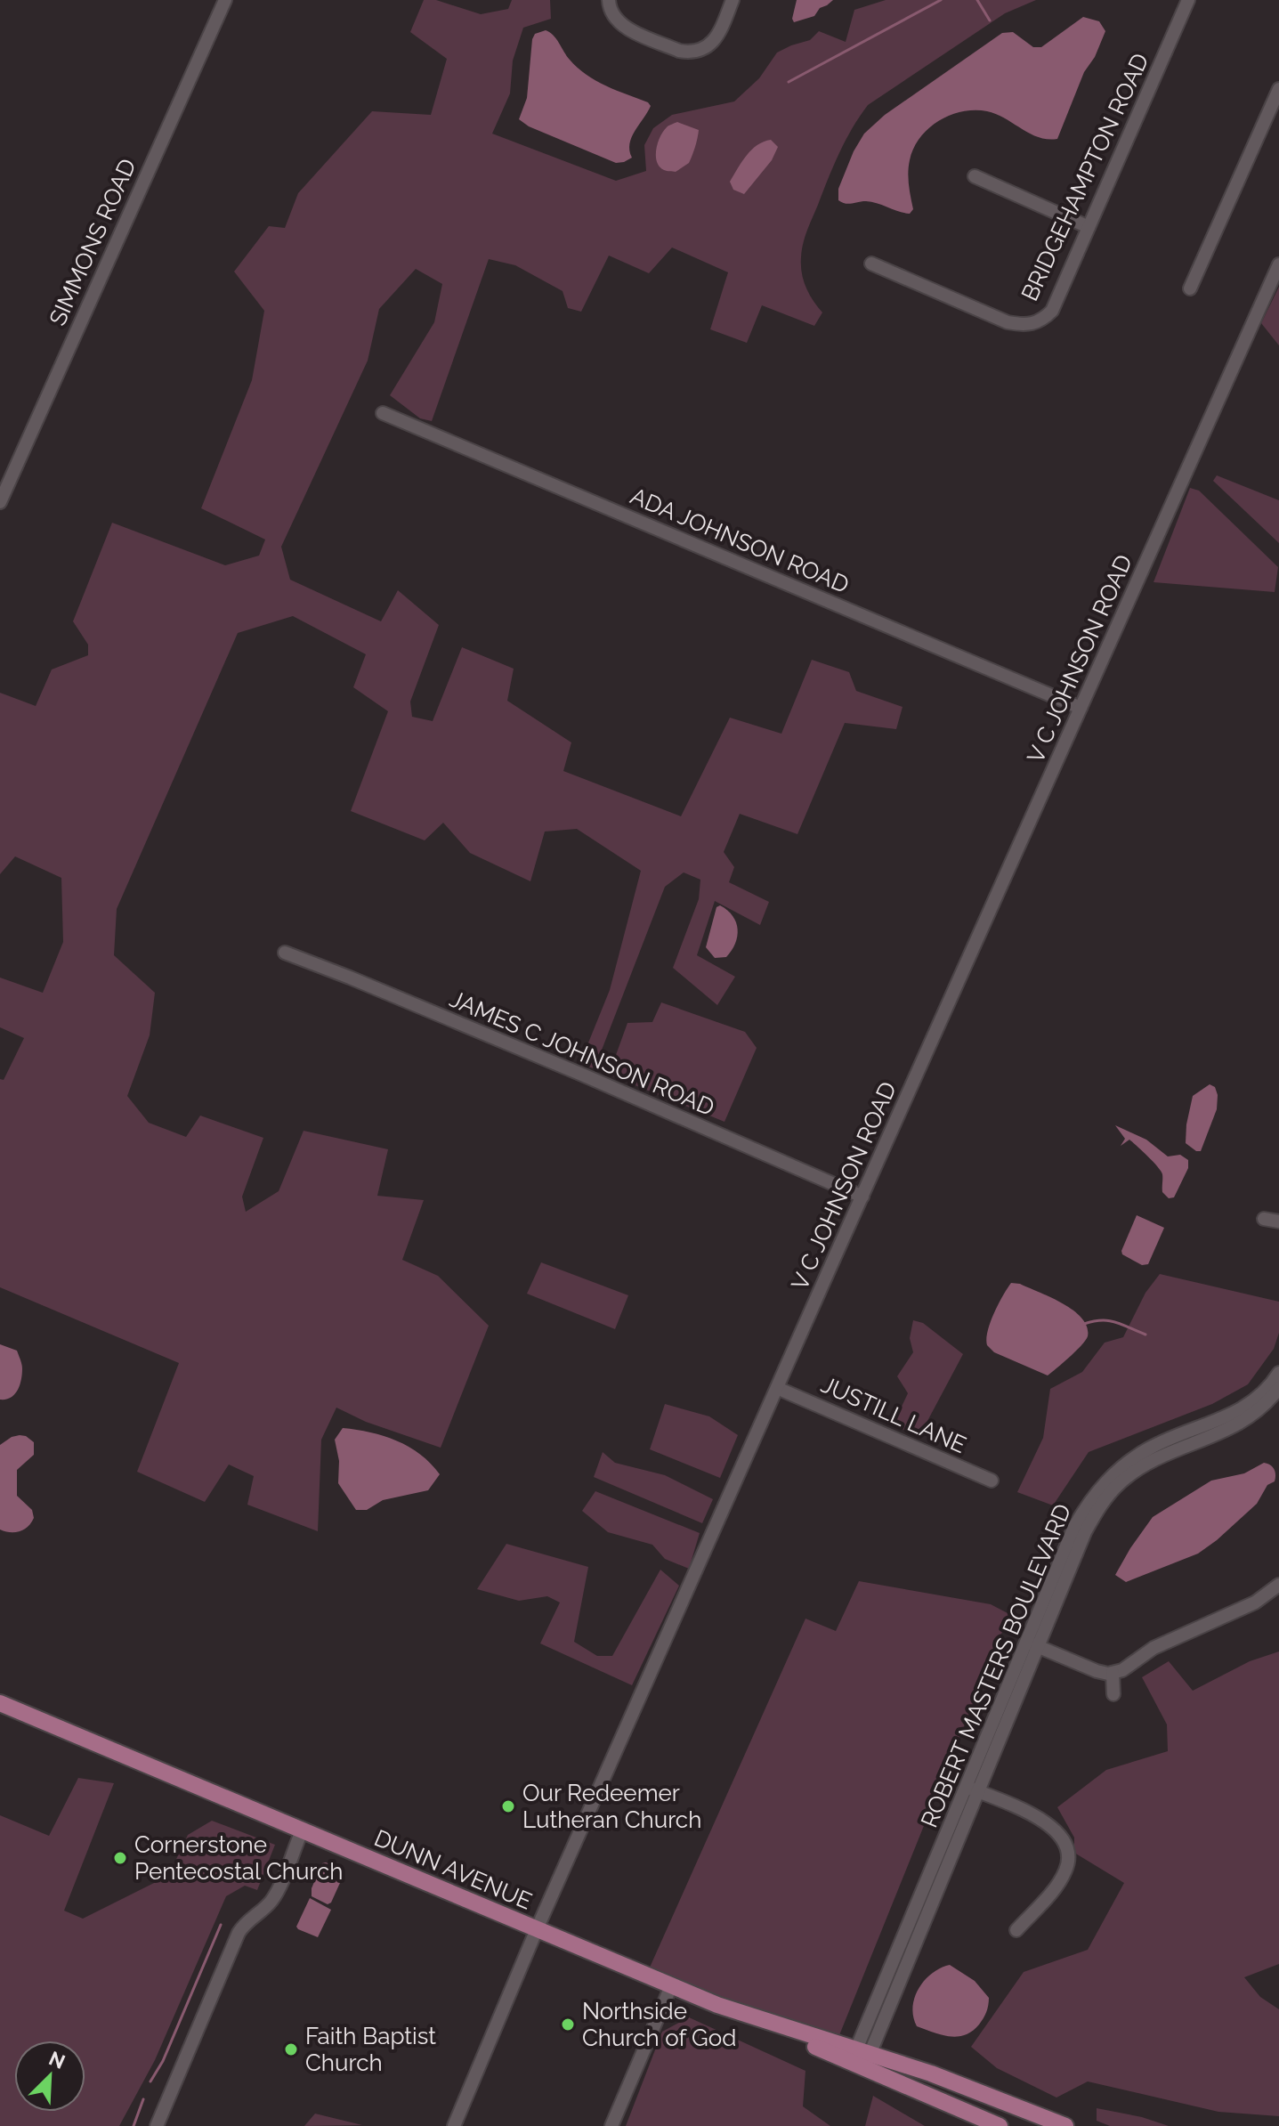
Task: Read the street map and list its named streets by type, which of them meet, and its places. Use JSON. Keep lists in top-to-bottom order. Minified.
{"streets":{"main road":["DUNN AVENUE"],"street":["BRIDGEHAMPTON ROAD","SIMMONS ROAD","ADA JOHNSON ROAD","V C JOHNSON ROAD","JAMES C JOHNSON ROAD","JUSTILL LANE","ROBERT MASTERS BOULEVARD"]},"crossings":[["ADA JOHNSON ROAD","V C JOHNSON ROAD"],["V C JOHNSON ROAD","JAMES C JOHNSON ROAD"],["V C JOHNSON ROAD","JUSTILL LANE"],["V C JOHNSON ROAD","DUNN AVENUE"],["ROBERT MASTERS BOULEVARD","DUNN AVENUE"]],"places":["Our Redeemer Lutheran Church","Cornerstone Pentecostal Church","Northside Church of God","Faith Baptist Church"],"north":"top right"}
